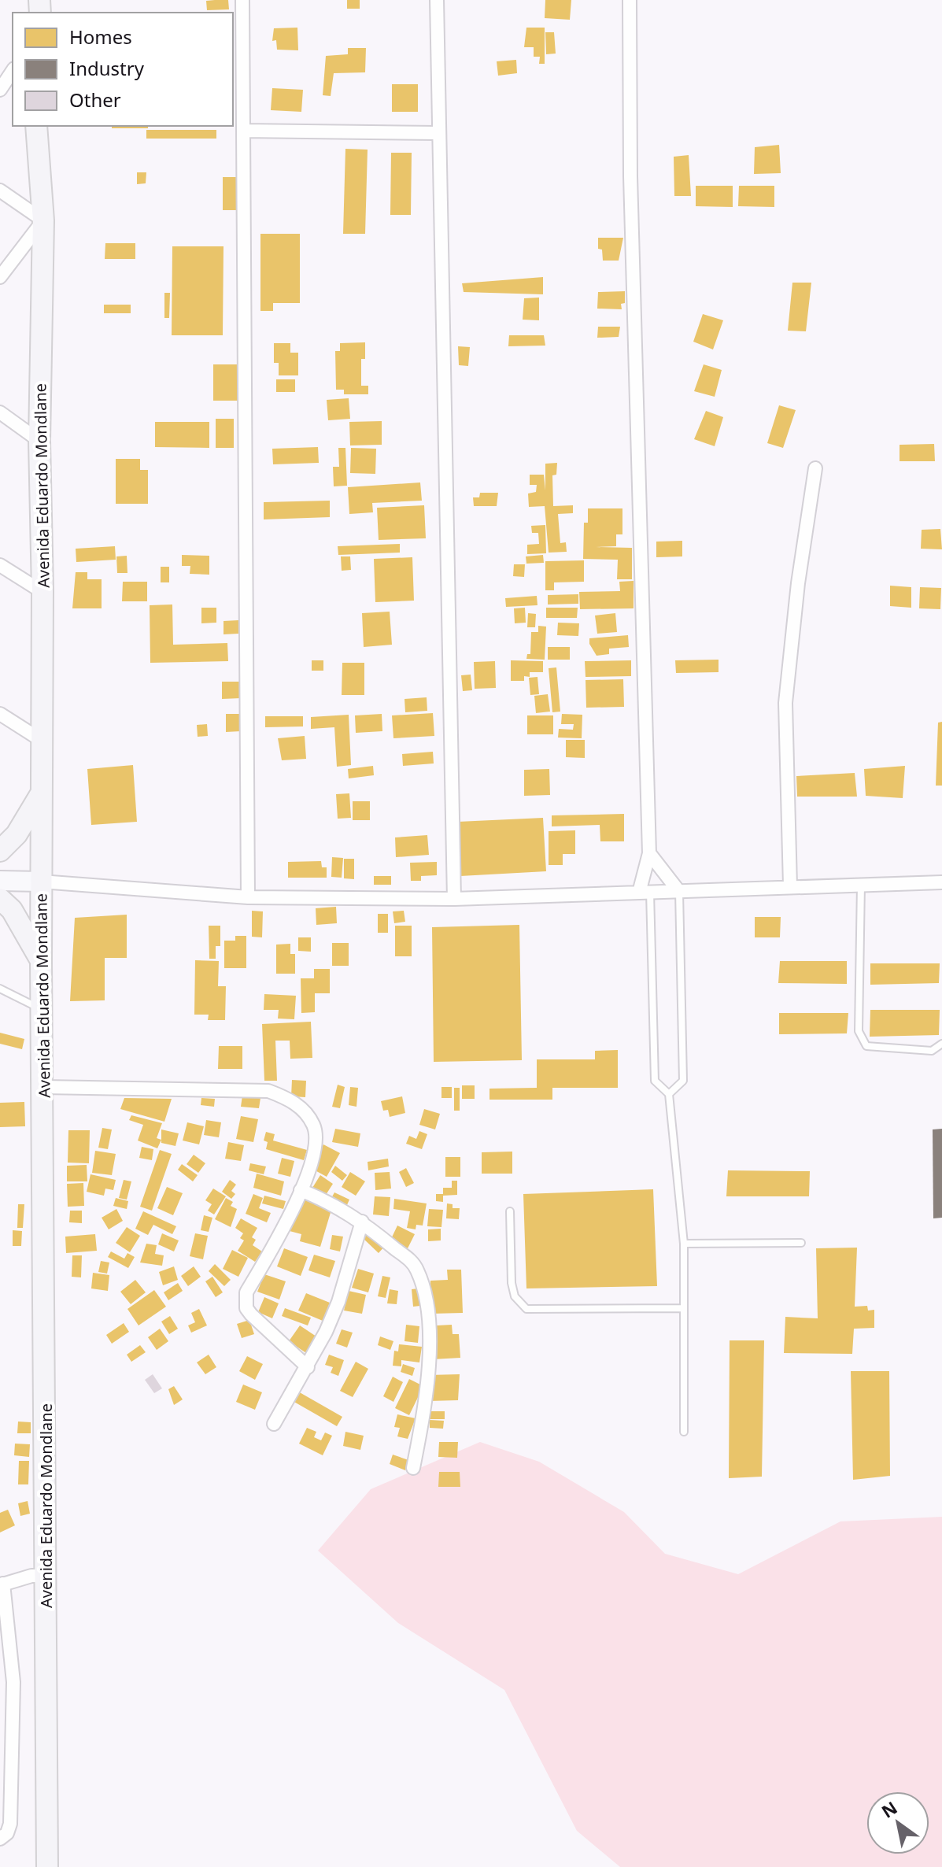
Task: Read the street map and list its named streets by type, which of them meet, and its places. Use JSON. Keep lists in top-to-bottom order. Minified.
{"streets":{"main road":["Avenida Eduardo Mondlane"]},"legend":["Homes","Industry","Other"],"north":"top left"}
